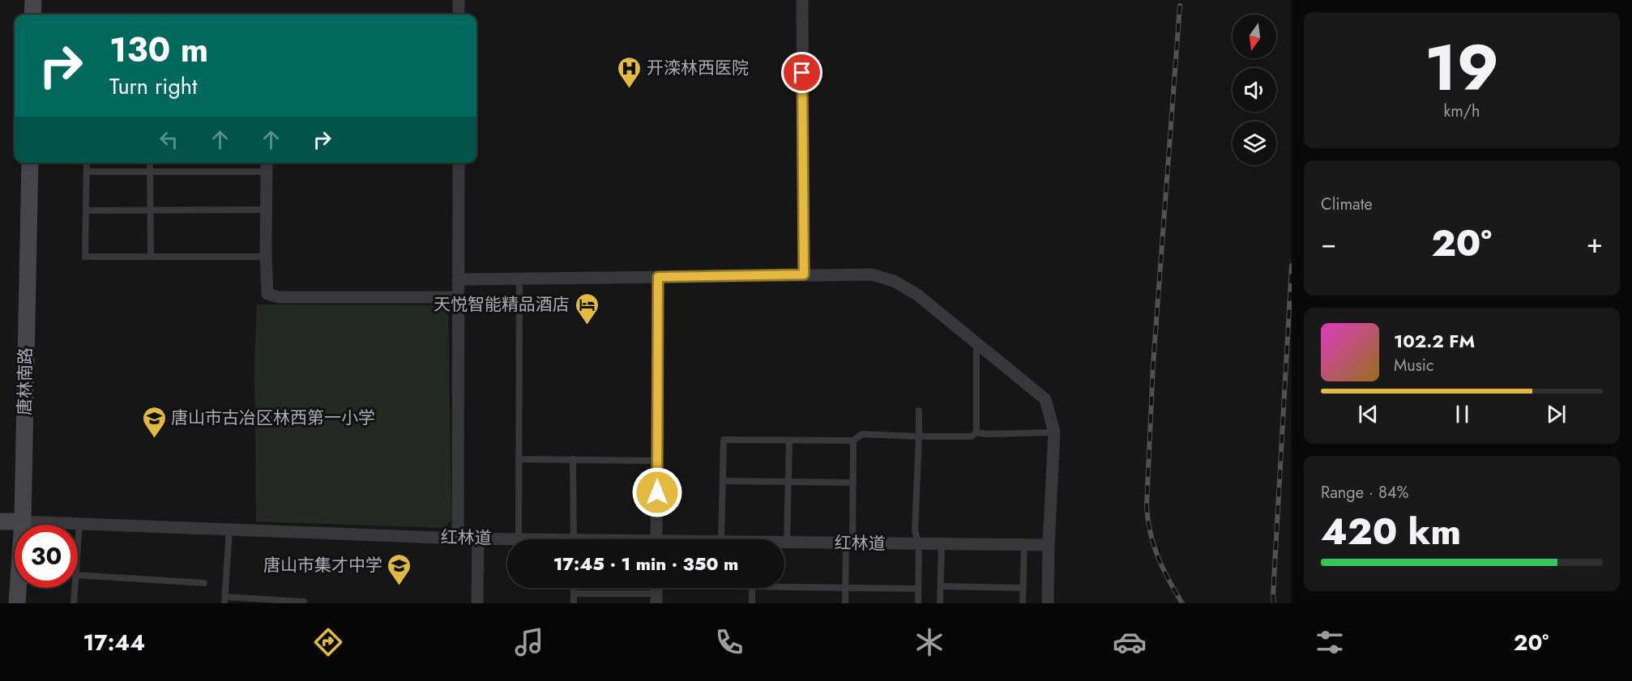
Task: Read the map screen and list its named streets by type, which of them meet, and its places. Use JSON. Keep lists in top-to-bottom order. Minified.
{"streets":{"main road":["唐林南路","红林道"]},"places":{"hospital":["开滦林西医院"],"hotel":["天悦智能精品酒店"],"school or university":["唐山市古冶区林西第一小学","唐山市集才中学"]},"north":"bottom","page":{"tile":[["19","km/h"],"Climate",["Range · 84%","420 km"]],"turn":["130 m","Turn right"],"heat":["−","20°","+"],"song":["102.2 FM","Music"],"limit":"30","trip":"17:45 · 1 min · 350 m","tabs":["17:44","20°"]}}
